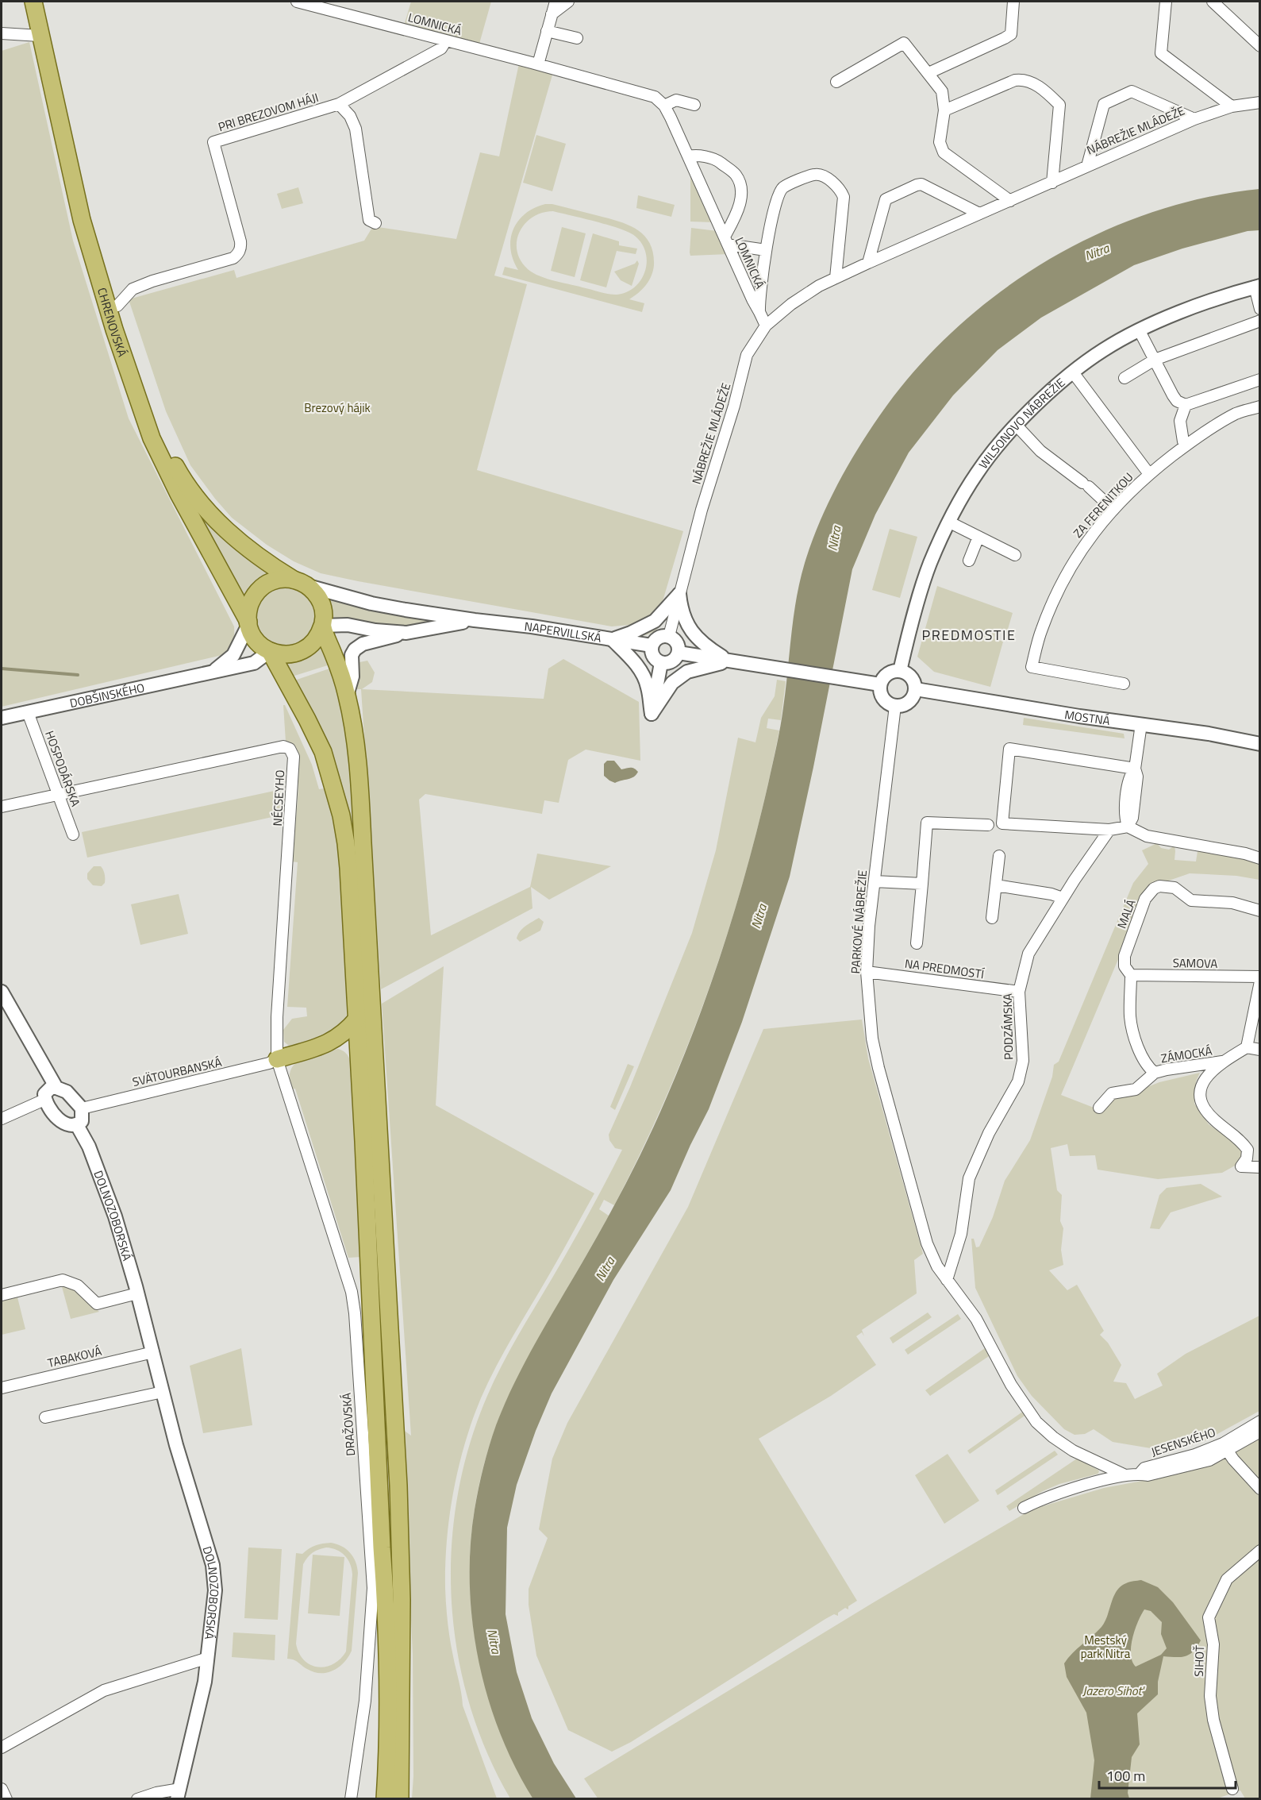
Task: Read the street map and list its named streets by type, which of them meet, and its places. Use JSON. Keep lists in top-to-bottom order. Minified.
{"streets":{"main road":["CHRENOVSKÁ"],"street":["LOMNICKÁ","PRI BREZOVOM HÁJI","NÁBREŽIE MLÁDEŽE","WILSONOVO NÁBREŽIE","ZA FERENITKOU","NAPERVILLSKÁ","DOBŠINSKÉHO","MOSTNÁ","HOSPODÁRSKA","NÉCSEYHO","MALÁ","PARKOVÉ NÁBREŽIE","SAMOVA","NA PREDMOSTÍ","PODZÁMSKA","ZÁMOCKÁ","SVÄTOURBANSKÁ","DOLNOZOBORSKÁ","TABAKOVÁ","DRAŽOVSKÁ","JESENSKÉHO","SIHOŤ"]},"crossings":[["LOMNICKÁ","PRI BREZOVOM HÁJI"],["LOMNICKÁ","NÁBREŽIE MLÁDEŽE"],["PRI BREZOVOM HÁJI","CHRENOVSKÁ"],["NÁBREŽIE MLÁDEŽE","NAPERVILLSKÁ"],["CHRENOVSKÁ","NAPERVILLSKÁ"],["CHRENOVSKÁ","DOBŠINSKÉHO"],["WILSONOVO NÁBREŽIE","MOSTNÁ"],["WILSONOVO NÁBREŽIE","PARKOVÉ NÁBREŽIE"],["NAPERVILLSKÁ","DOBŠINSKÉHO"],["DOBŠINSKÉHO","HOSPODÁRSKA"],["MOSTNÁ","PARKOVÉ NÁBREŽIE"],["HOSPODÁRSKA","NÉCSEYHO"],["NÉCSEYHO","SVÄTOURBANSKÁ"],["NÉCSEYHO","DRAŽOVSKÁ"],["MALÁ","SAMOVA"],["MALÁ","ZÁMOCKÁ"],["PARKOVÉ NÁBREŽIE","NA PREDMOSTÍ"],["PARKOVÉ NÁBREŽIE","PODZÁMSKA"],["SAMOVA","ZÁMOCKÁ"],["NA PREDMOSTÍ","PODZÁMSKA"],["SVÄTOURBANSKÁ","DRAŽOVSKÁ"],["DOLNOZOBORSKÁ","TABAKOVÁ"]],"districts":["PREDMOSTIE"],"water":["Nitra","Jazero Sihoť"],"parks":["Brezový hájik","Mestský park Nitra"],"scale_bar":"100 m"}
